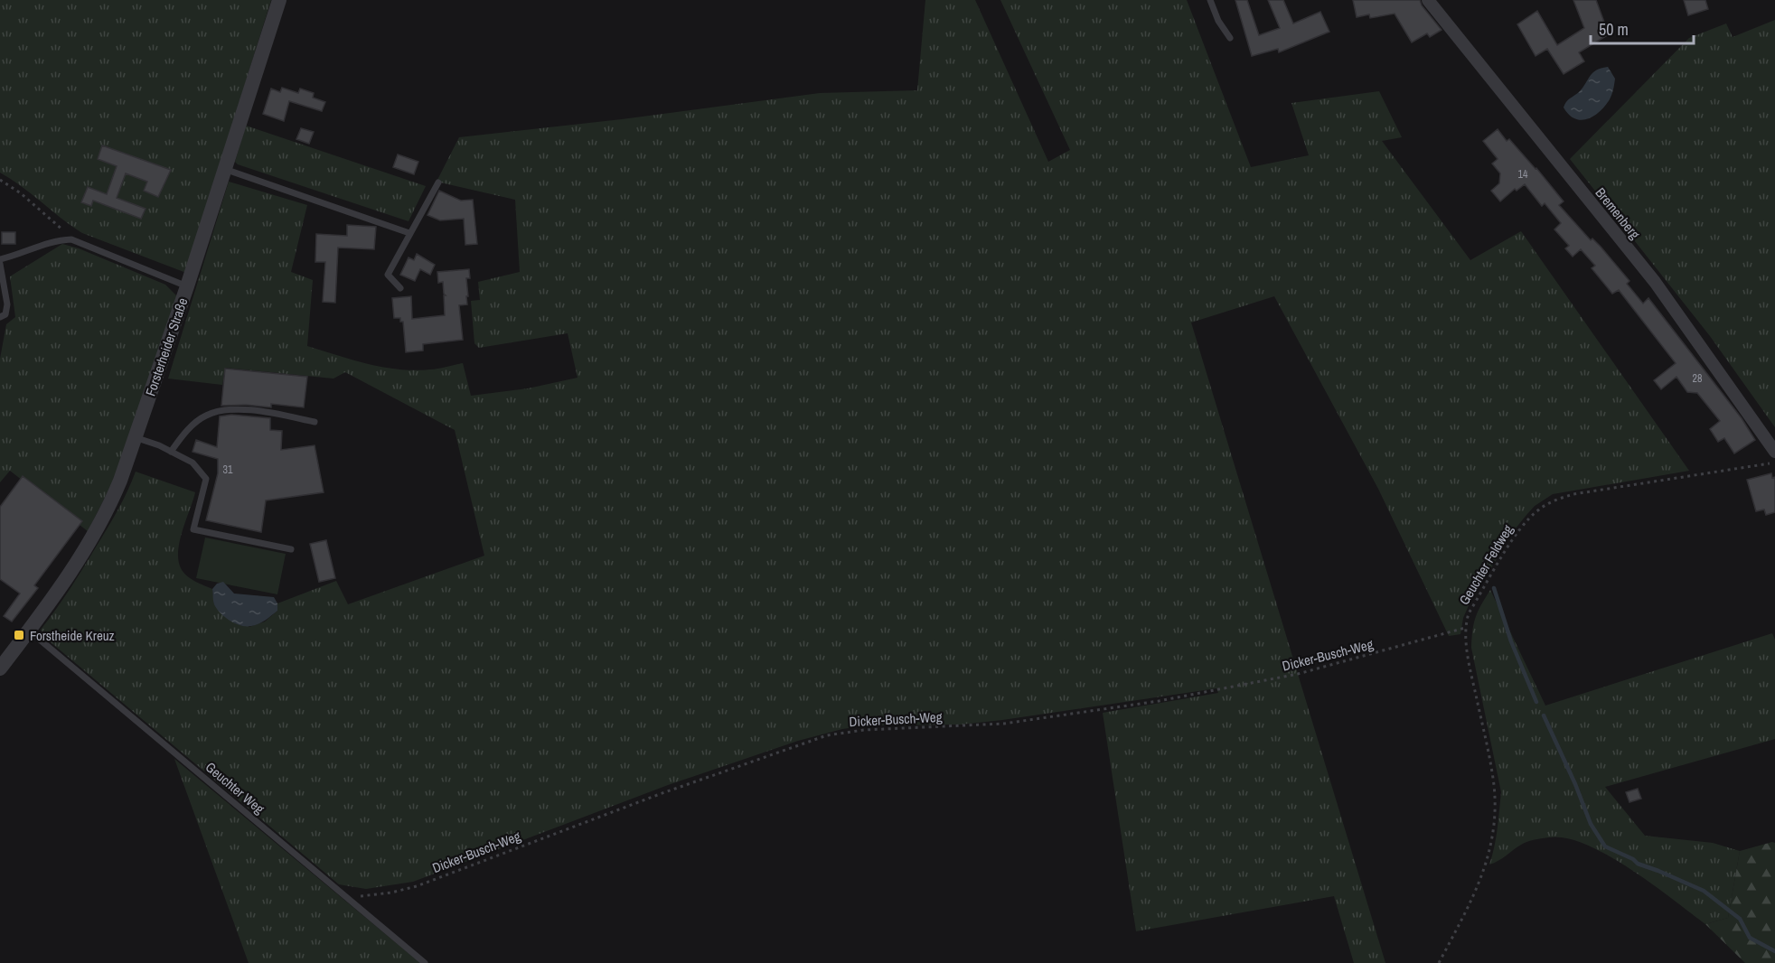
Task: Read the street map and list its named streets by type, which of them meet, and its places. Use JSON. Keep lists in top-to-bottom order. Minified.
{"streets":{"street":["Bremenberg","Forsterheider Straße"],"lane":["Geuchter Weg"],"path":["Geuchter Feldweg","Dicker-Busch-Weg"]},"crossings":[["Forsterheider Straße","Geuchter Weg"],["Geuchter Feldweg","Dicker-Busch-Weg"],["Dicker-Busch-Weg","Geuchter Weg"]],"places":{"transit":["Forstheide Kreuz"]},"house_numbers":["14","28","31"],"scale_bar":"50 m"}
